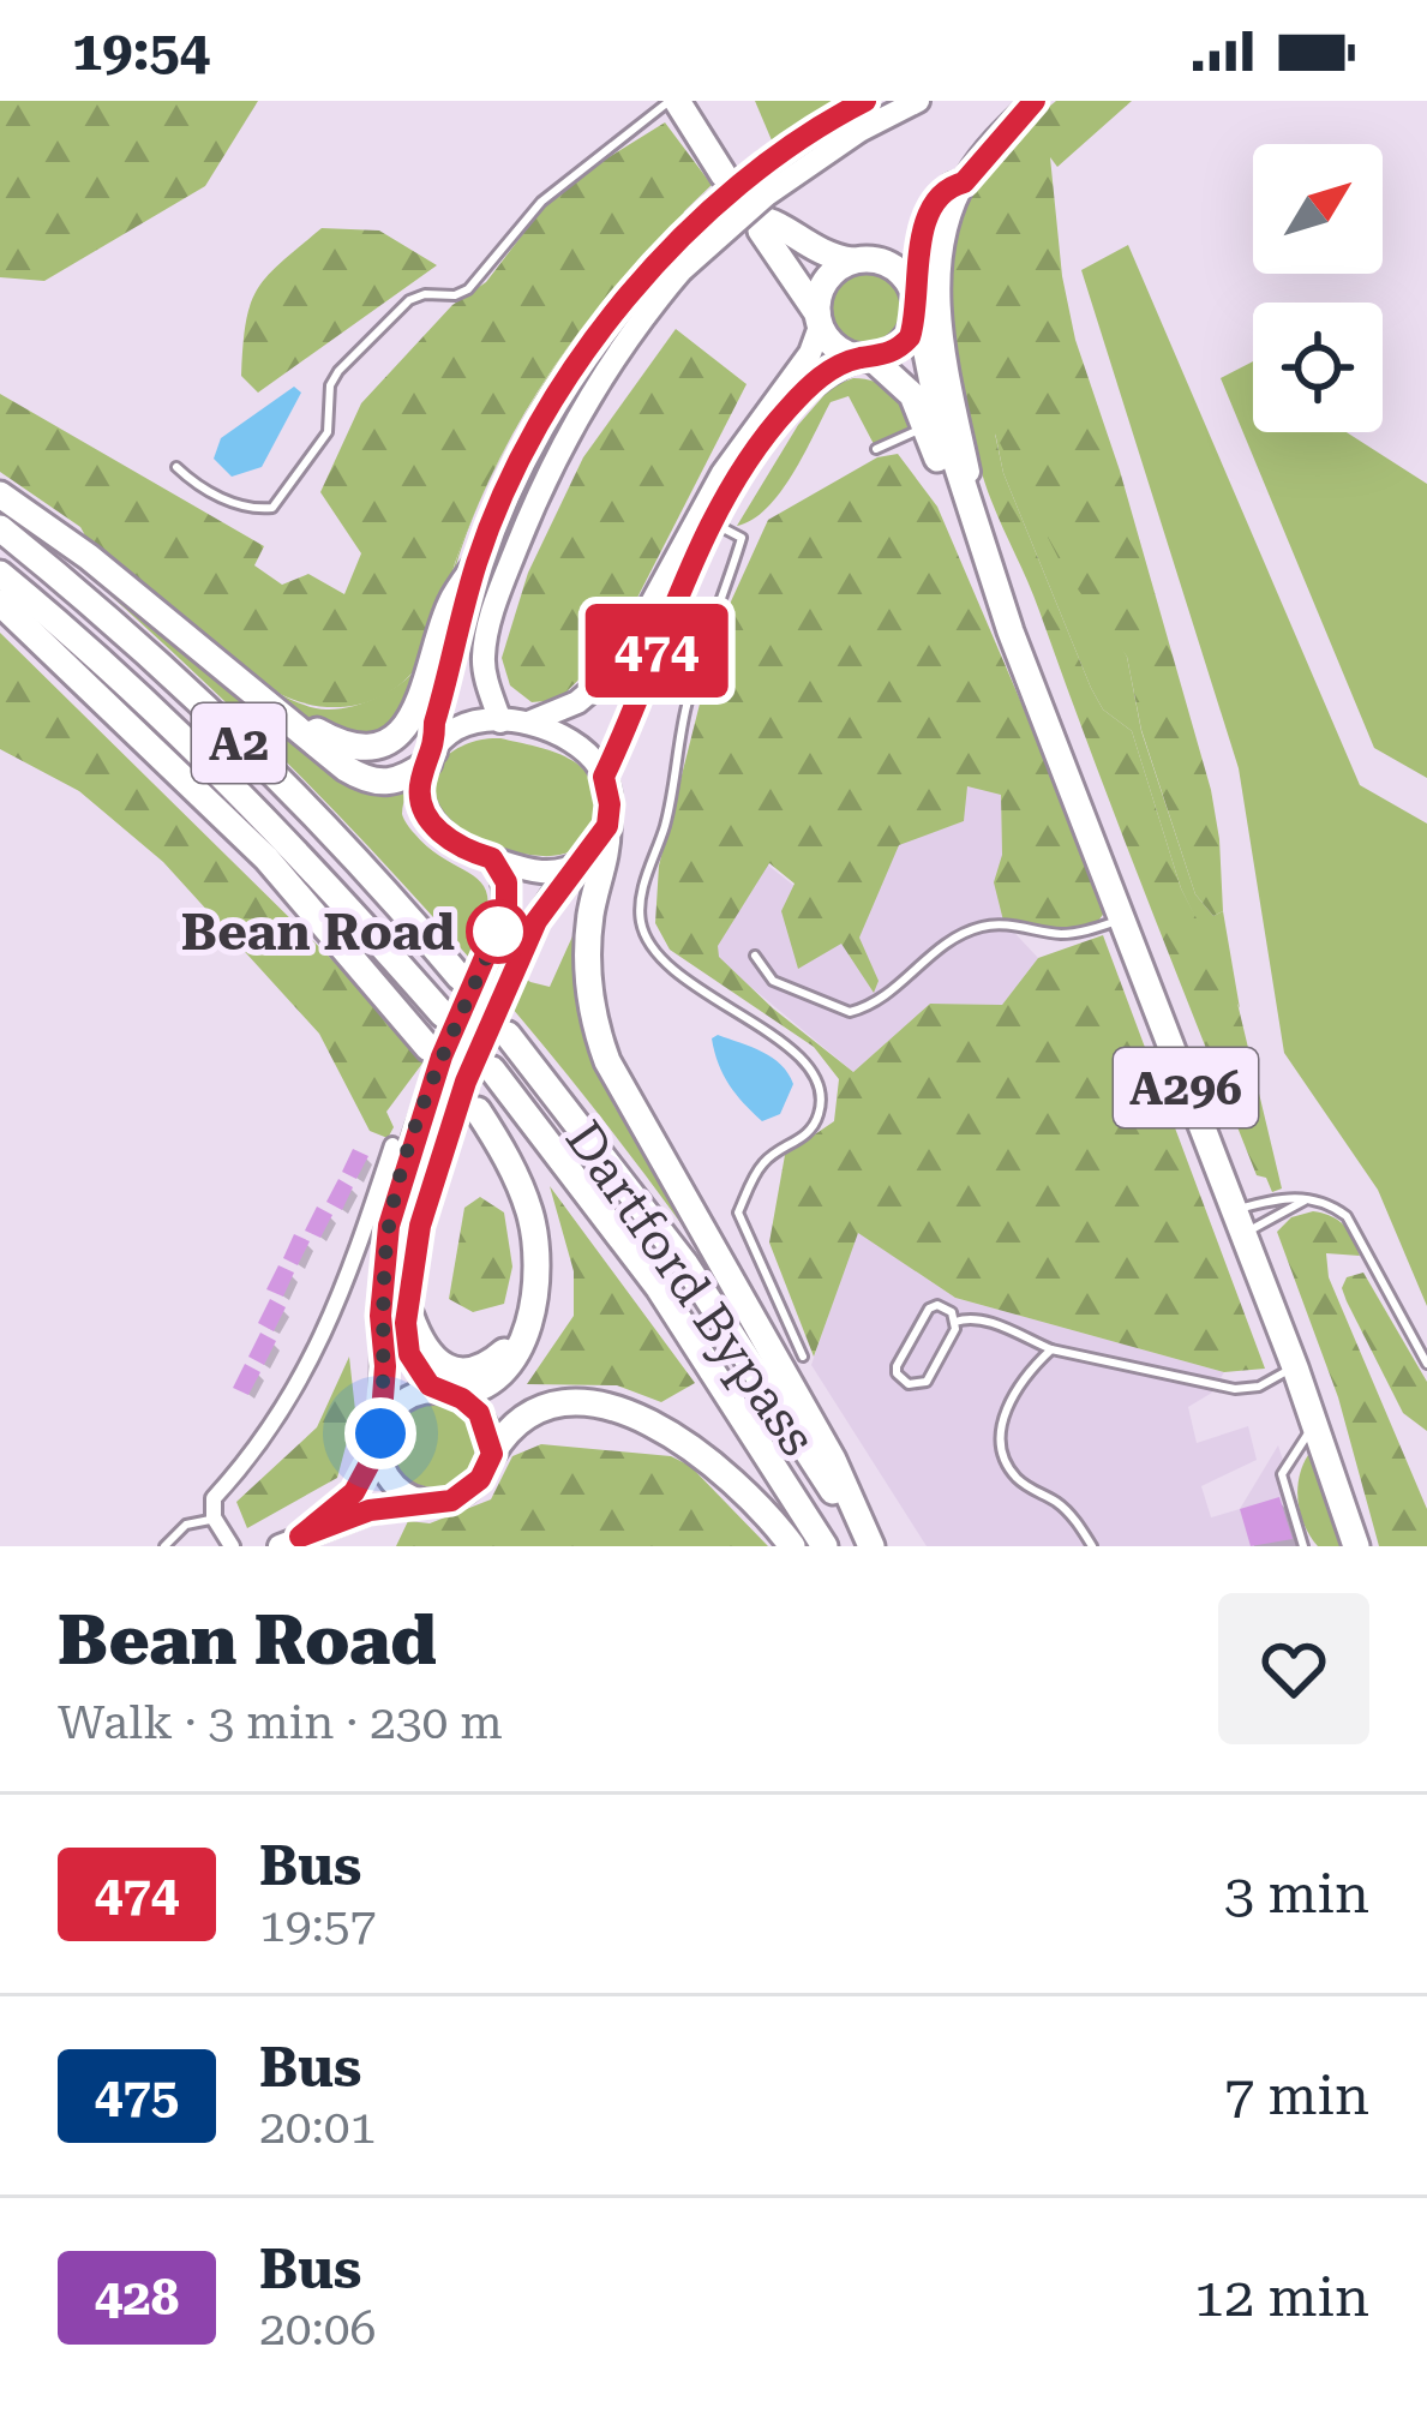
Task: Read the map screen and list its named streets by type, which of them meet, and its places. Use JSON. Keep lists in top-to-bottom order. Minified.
{"streets":{"main road":["A2","A296","Dartford Bypass"]},"places":["Bean Road"],"lines":["bus line 474"],"north":"top right","page":{"status":"19:54","on_map":"474","heading":["Bean Road","Walk · 3 min · 230 m"],"list":[{"mark":"474","name":"Bus","note":"19:57","value":"3 min"},{"mark":"475","name":"Bus","note":"20:01","value":"7 min"},{"mark":"428","name":"Bus","note":"20:06","value":"12 min"}]}}
